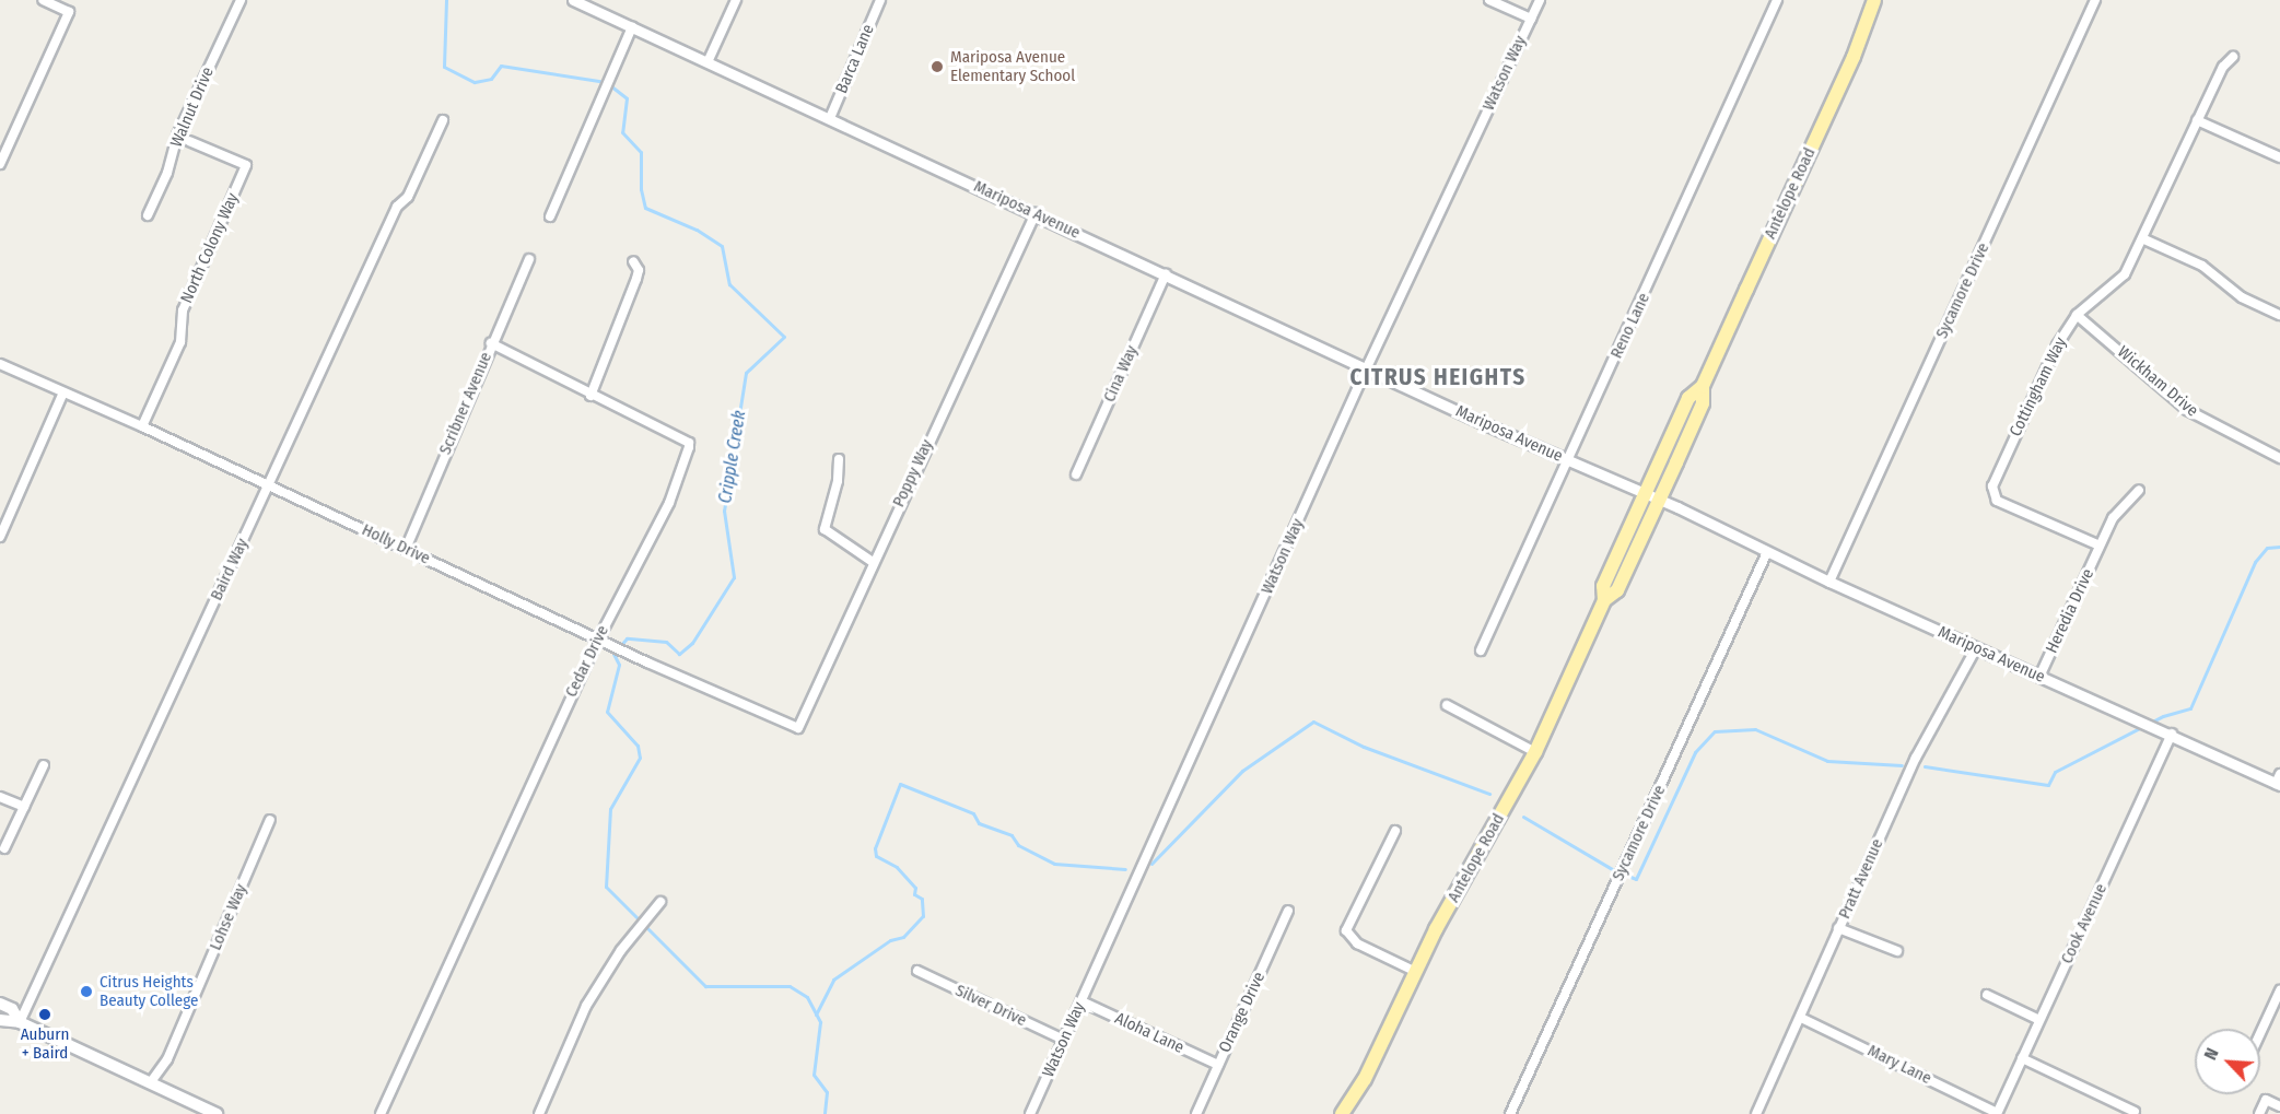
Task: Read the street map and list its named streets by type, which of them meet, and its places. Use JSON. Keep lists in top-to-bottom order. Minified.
{"streets":{"main road":["Antelope Road"],"street":["Barca Lane","Watson Way","Walnut Drive","Mariposa Avenue","North Colony Way","Sycamore Drive","Reno Lane","Cina Way","Wickham Drive","Cottingham Way","Scribner Avenue","Poppy Way","Holly Drive","Baird Way","Heredia Drive","Cedar Drive","Pratt Avenue","Lohse Way","Cook Avenue","Silver Drive","Orange Drive","Aloha Lane","Mary Lane"]},"crossings":[["Barca Lane","Mariposa Avenue"],["Watson Way","Mariposa Avenue"],["Watson Way","Silver Drive"],["Watson Way","Aloha Lane"],["Antelope Road","Mariposa Avenue"],["Mariposa Avenue","Sycamore Drive"],["Mariposa Avenue","Reno Lane"],["Mariposa Avenue","Cina Way"],["Mariposa Avenue","Poppy Way"],["Mariposa Avenue","Heredia Drive"],["Mariposa Avenue","Pratt Avenue"],["Mariposa Avenue","Cook Avenue"],["North Colony Way","Holly Drive"],["Wickham Drive","Cottingham Way"],["Cottingham Way","Heredia Drive"],["Scribner Avenue","Holly Drive"],["Poppy Way","Holly Drive"],["Holly Drive","Baird Way"],["Holly Drive","Cedar Drive"],["Pratt Avenue","Mary Lane"],["Cook Avenue","Mary Lane"],["Orange Drive","Aloha Lane"]],"districts":["CITRUS HEIGHTS"],"water":["Cripple Creek"],"places":["Mariposa Avenue Elementary School","Citrus Heights Beauty College","Auburn + Baird"],"north":"top left"}
